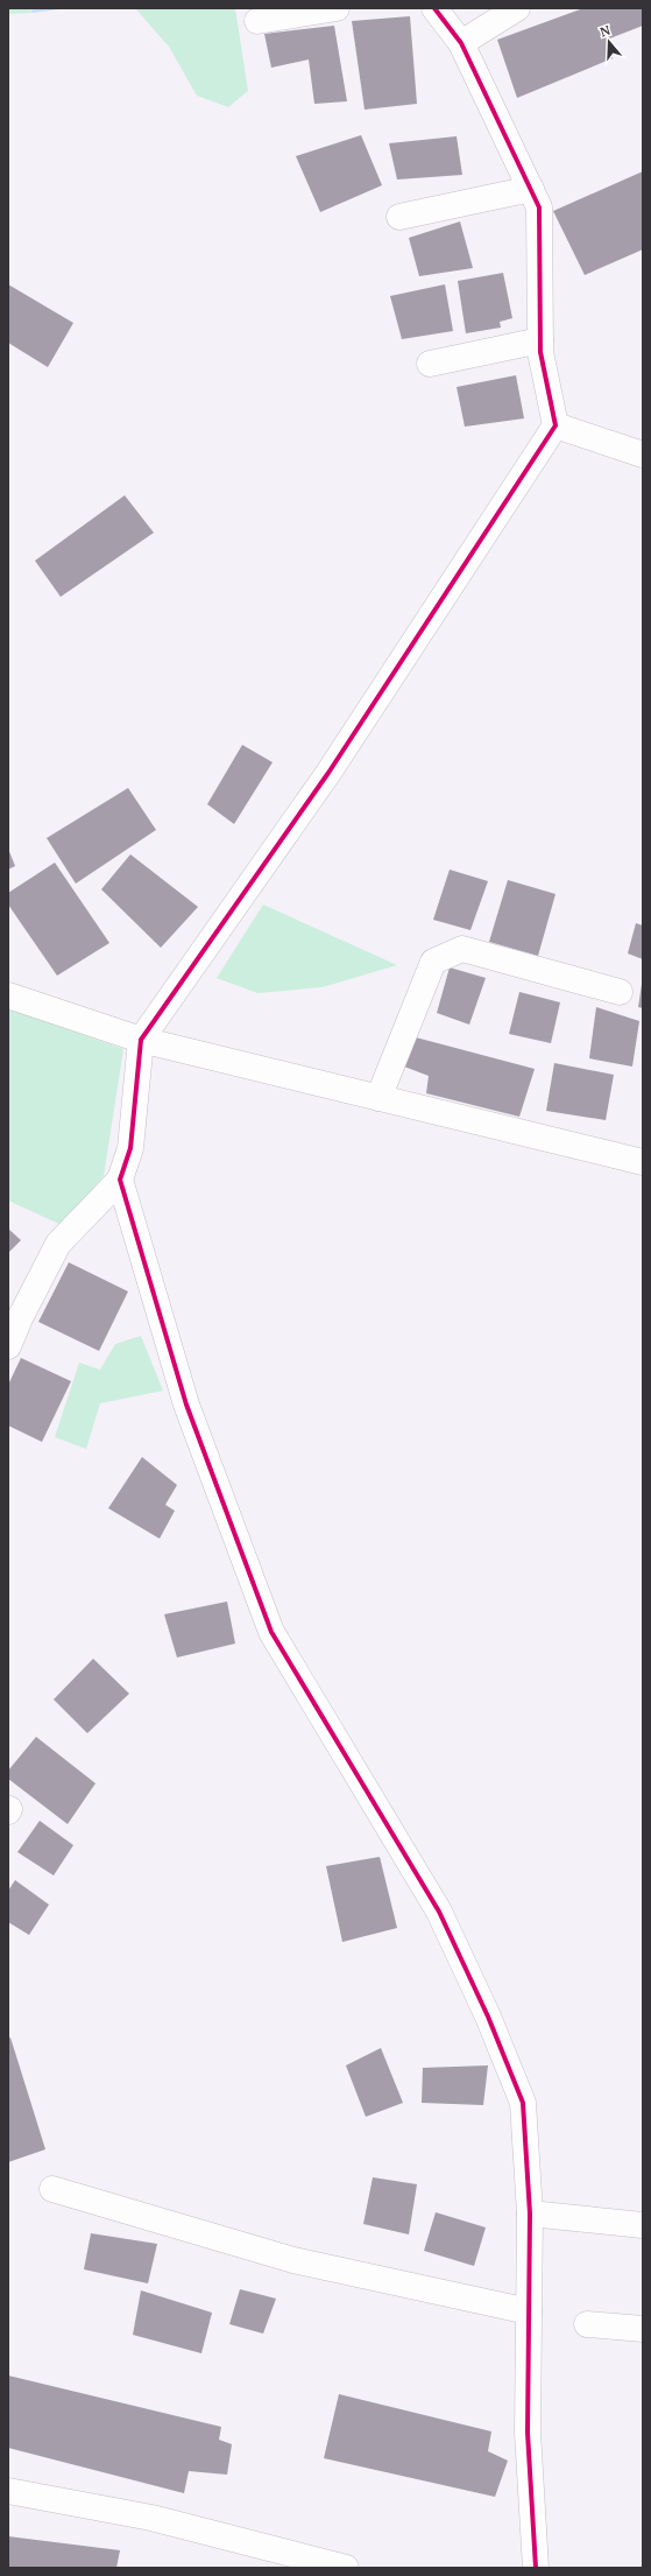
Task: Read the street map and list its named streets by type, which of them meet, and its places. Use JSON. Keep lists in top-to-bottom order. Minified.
{"north":"top"}
